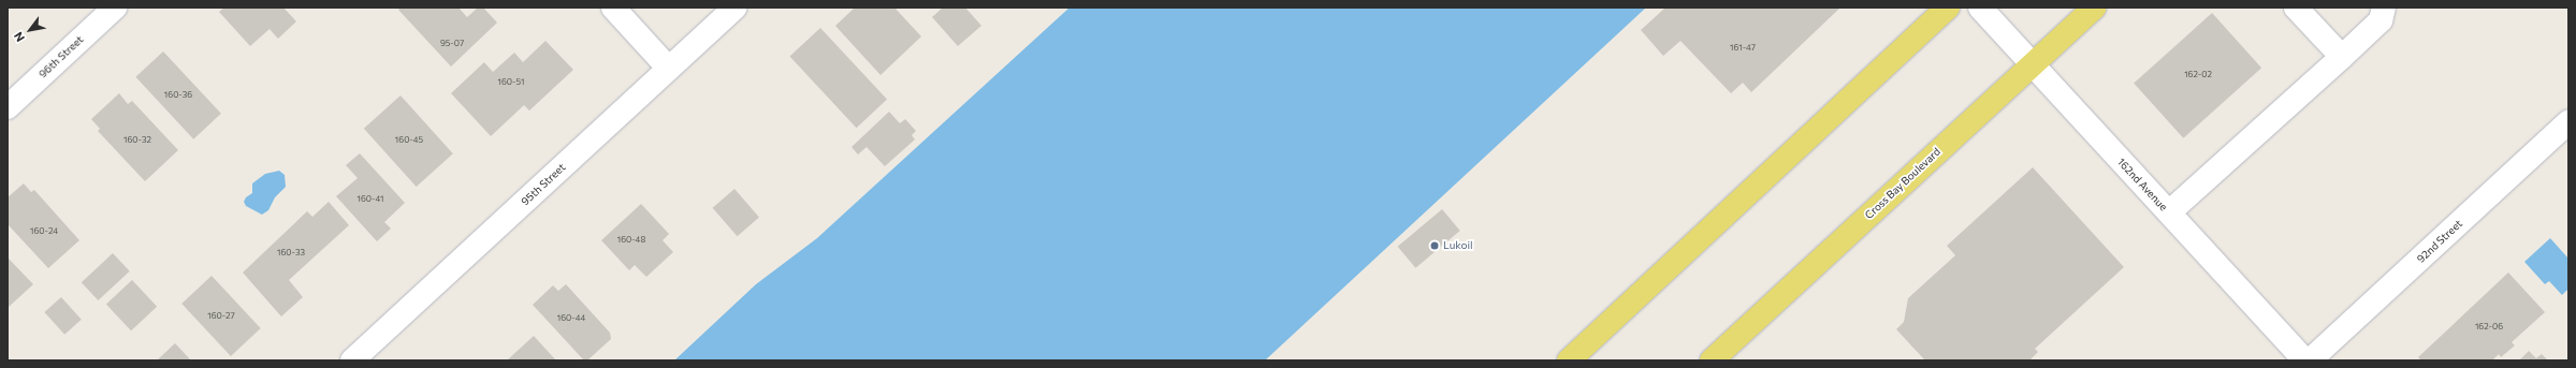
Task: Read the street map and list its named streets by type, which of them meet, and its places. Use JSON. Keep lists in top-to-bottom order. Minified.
{"streets":{"main road":["Cross Bay Boulevard"],"street":["96th Street","95th Street","162nd Avenue","92nd Street"]},"crossings":[["Cross Bay Boulevard","162nd Avenue"]],"places":["Lukoil"],"house_numbers":["95-07","161-47","162-02","160-51","160-36","160-32","160-45","160-41","160-24","160-48","160-33","160-27","160-44","162-06"],"north":"bottom left"}
